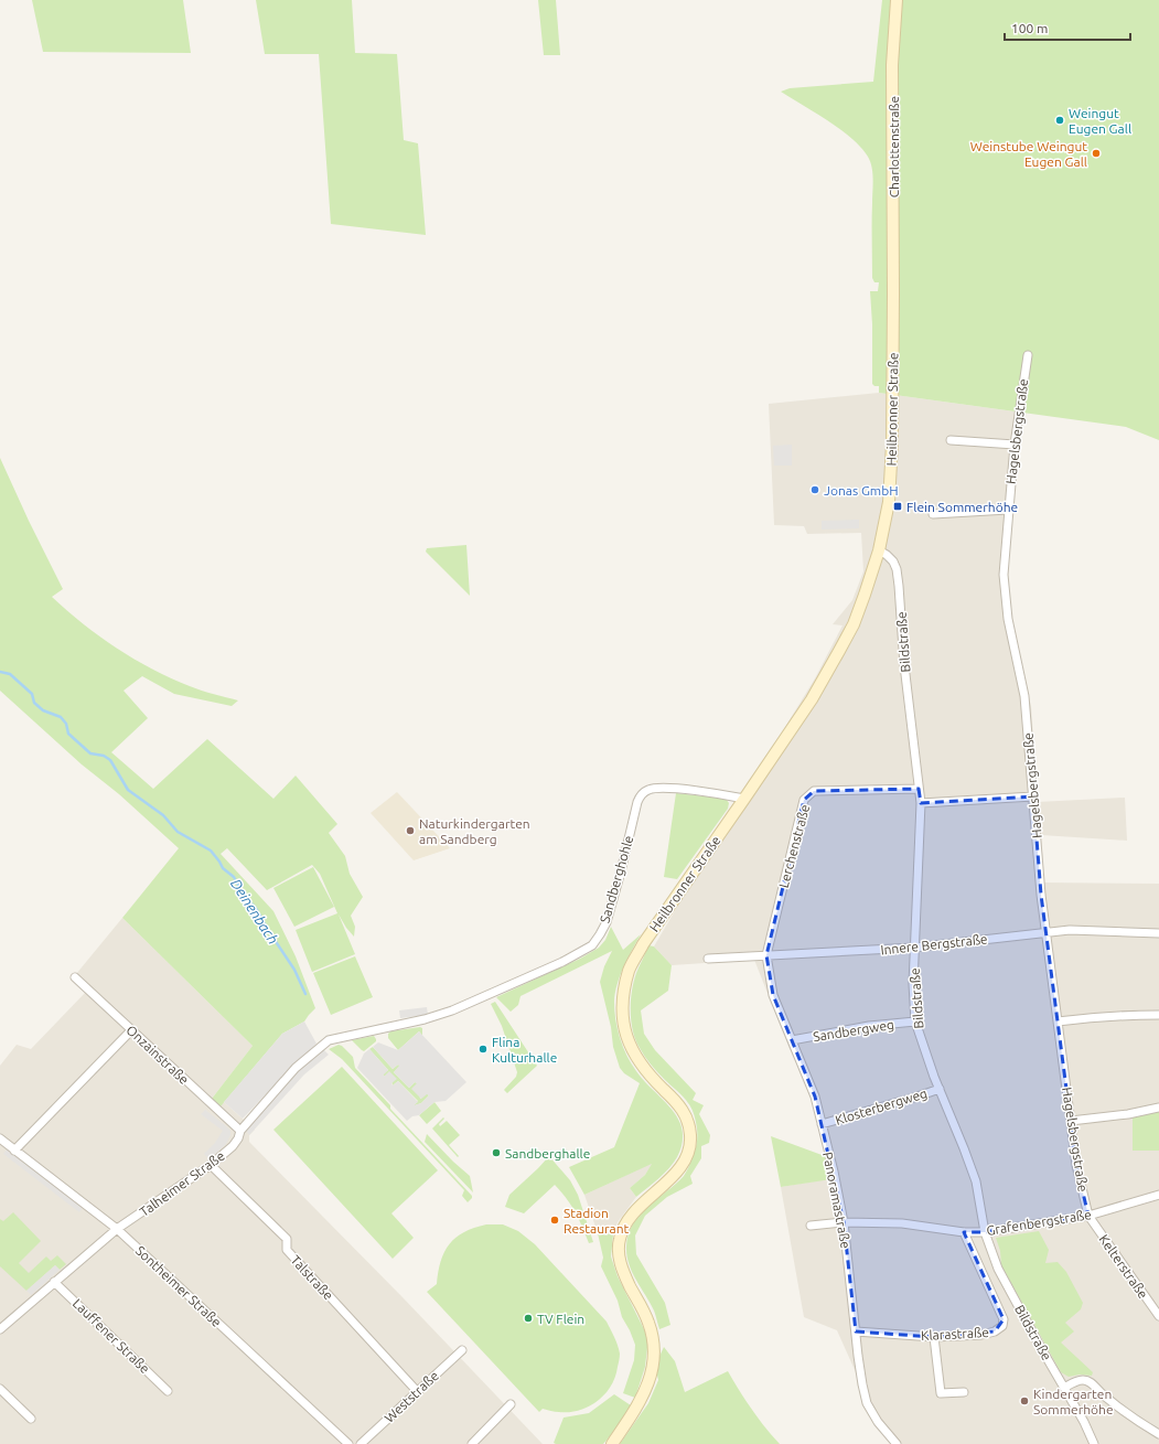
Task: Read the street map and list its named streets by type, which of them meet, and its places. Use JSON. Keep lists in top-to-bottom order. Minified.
{"streets":{"main road":["Charlottenstraße","Heilbronner Straße"],"street":["Hagelsbergstraße","Bildstraße","Lerchenstraße","Sandberghohle","Innere Bergstraße","Sandbergweg","Onzainstraße","Klosterbergweg","Talheimer Straße","Panoramastraße","Grafenbergstraße","Kelterstraße","Talstraße","Sontheimer Straße","Klarastraße","Lauffener Straße","Weststraße"]},"crossings":[["Charlottenstraße","Heilbronner Straße"],["Heilbronner Straße","Bildstraße"],["Heilbronner Straße","Sandberghohle"],["Hagelsbergstraße","Innere Bergstraße"],["Hagelsbergstraße","Grafenbergstraße"],["Hagelsbergstraße","Kelterstraße"],["Bildstraße","Lerchenstraße"],["Bildstraße","Innere Bergstraße"],["Bildstraße","Sandbergweg"],["Bildstraße","Klosterbergweg"],["Bildstraße","Grafenbergstraße"],["Lerchenstraße","Innere Bergstraße"],["Lerchenstraße","Panoramastraße"],["Sandberghohle","Talheimer Straße"],["Innere Bergstraße","Panoramastraße"],["Sandbergweg","Panoramastraße"],["Onzainstraße","Talheimer Straße"],["Klosterbergweg","Panoramastraße"],["Talheimer Straße","Talstraße"],["Talheimer Straße","Sontheimer Straße"],["Talheimer Straße","Lauffener Straße"],["Panoramastraße","Grafenbergstraße"],["Panoramastraße","Klarastraße"],["Grafenbergstraße","Kelterstraße"],["Grafenbergstraße","Klarastraße"],["Talstraße","Weststraße"]],"water":["Deinenbach"],"places":{"other":["Weingut Eugen Gall","Weinstube Weingut Eugen Gall","Jonas GmbH","Naturkindergarten am Sandberg","Flina Kulturhalle","Sandberghalle","Stadion Restaurant","TV Flein","Kindergarten Sommerhöhe"],"transit":["Flein Sommerhöhe"]},"scale_bar":"100 m"}
